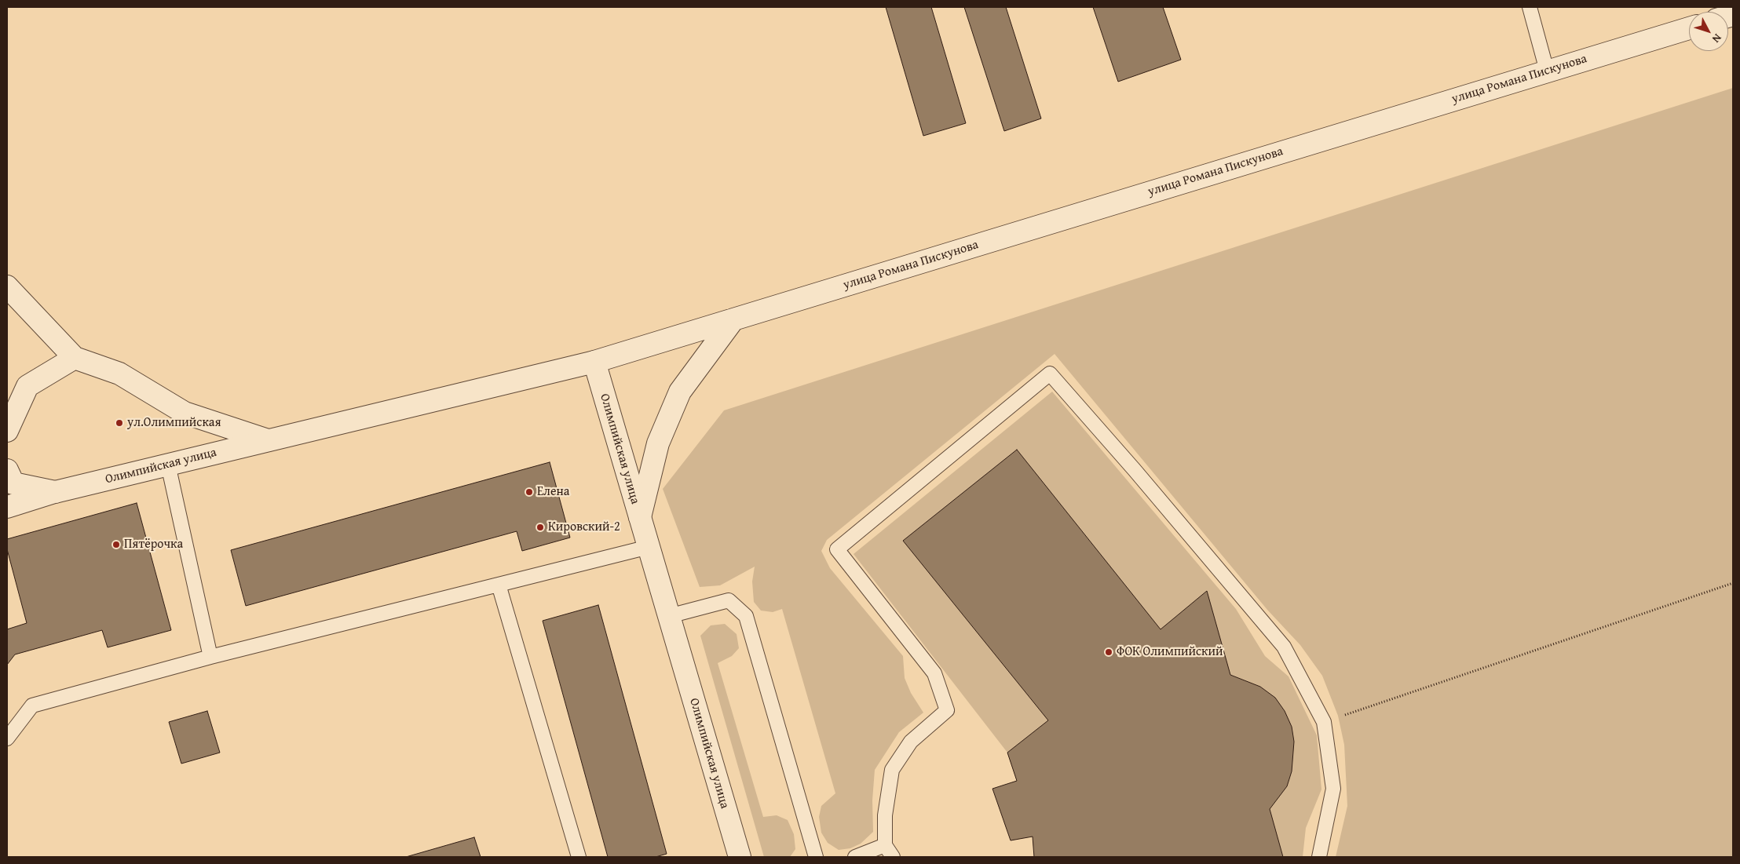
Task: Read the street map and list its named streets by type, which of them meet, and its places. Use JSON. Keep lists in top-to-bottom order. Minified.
{"streets":{"street":["улица Романа Пискунова","Олимпийская улица"]},"crossings":[["улица Романа Пискунова","Олимпийская улица"]],"places":["ул.Олимпийская","Елена","Кировский-2","Пятёрочка","ФОК Олимпийский"],"north":"bottom right"}
